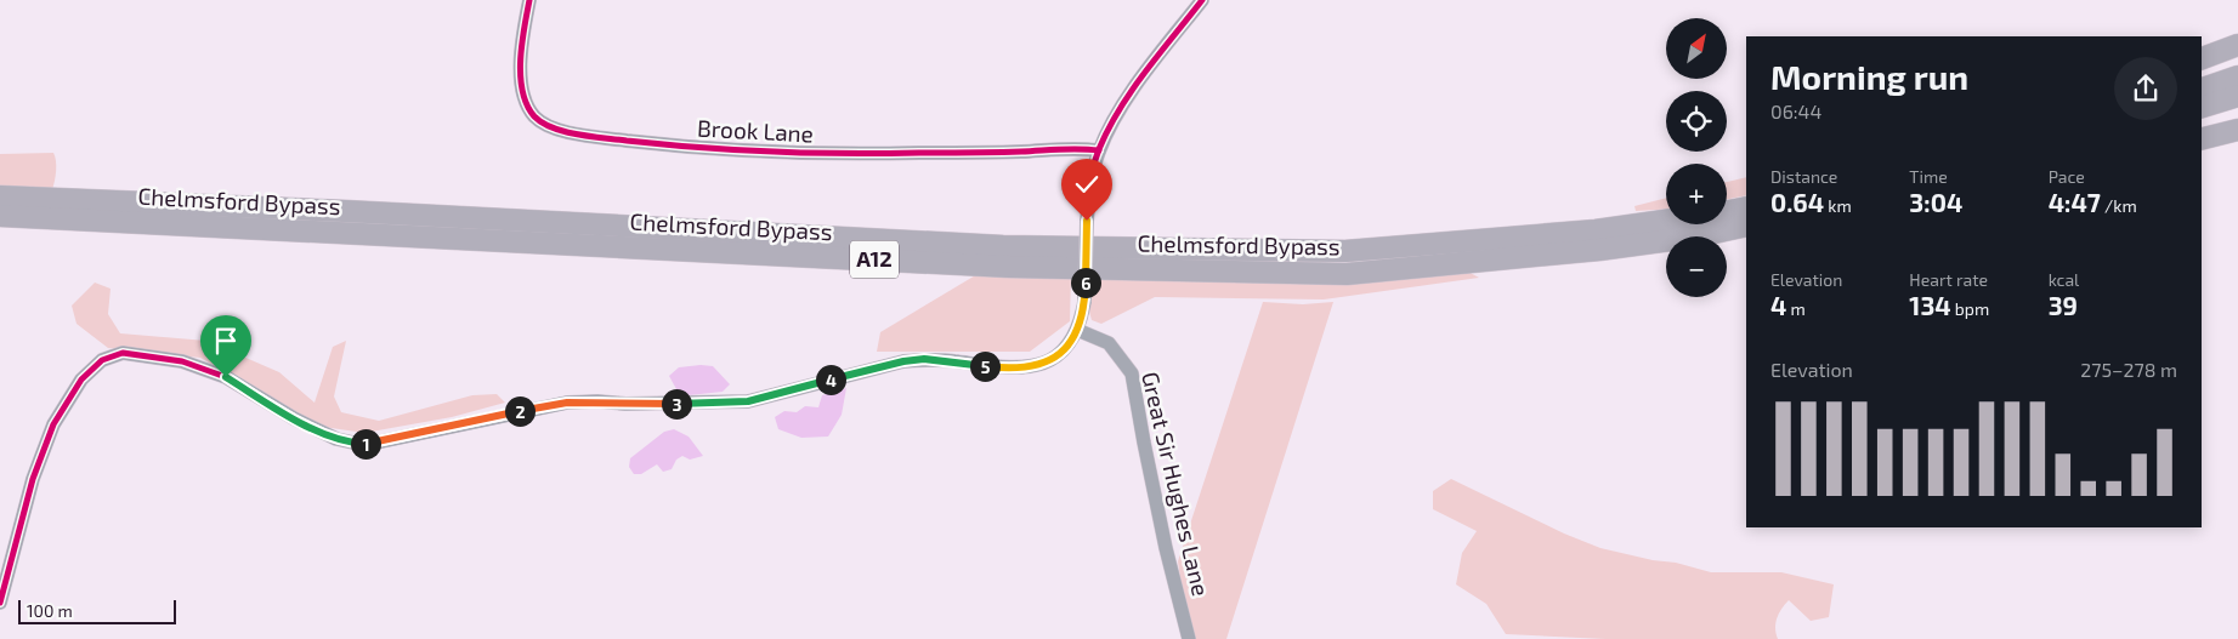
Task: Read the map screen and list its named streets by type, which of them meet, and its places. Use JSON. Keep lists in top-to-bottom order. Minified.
{"streets":{"highway":["Chelmsford Bypass","A12"],"street":["Brook Lane","Great Sir Hughes Lane"]},"scale_bar":"100 m","north":"top right","page":{"map_buttons":["+","−"],"heading":["Morning run","06:44"],"stats":[["Distance","0.64 km"],["Time","3:04"],["Pace","4:47 /km"],["Elevation","4 m"],["Heart rate","134 bpm"],["kcal","39"]],"pins":["6","5","4","3","2","1"],"chart":["Elevation","275–278 m"],"scale":"100 m"}}
